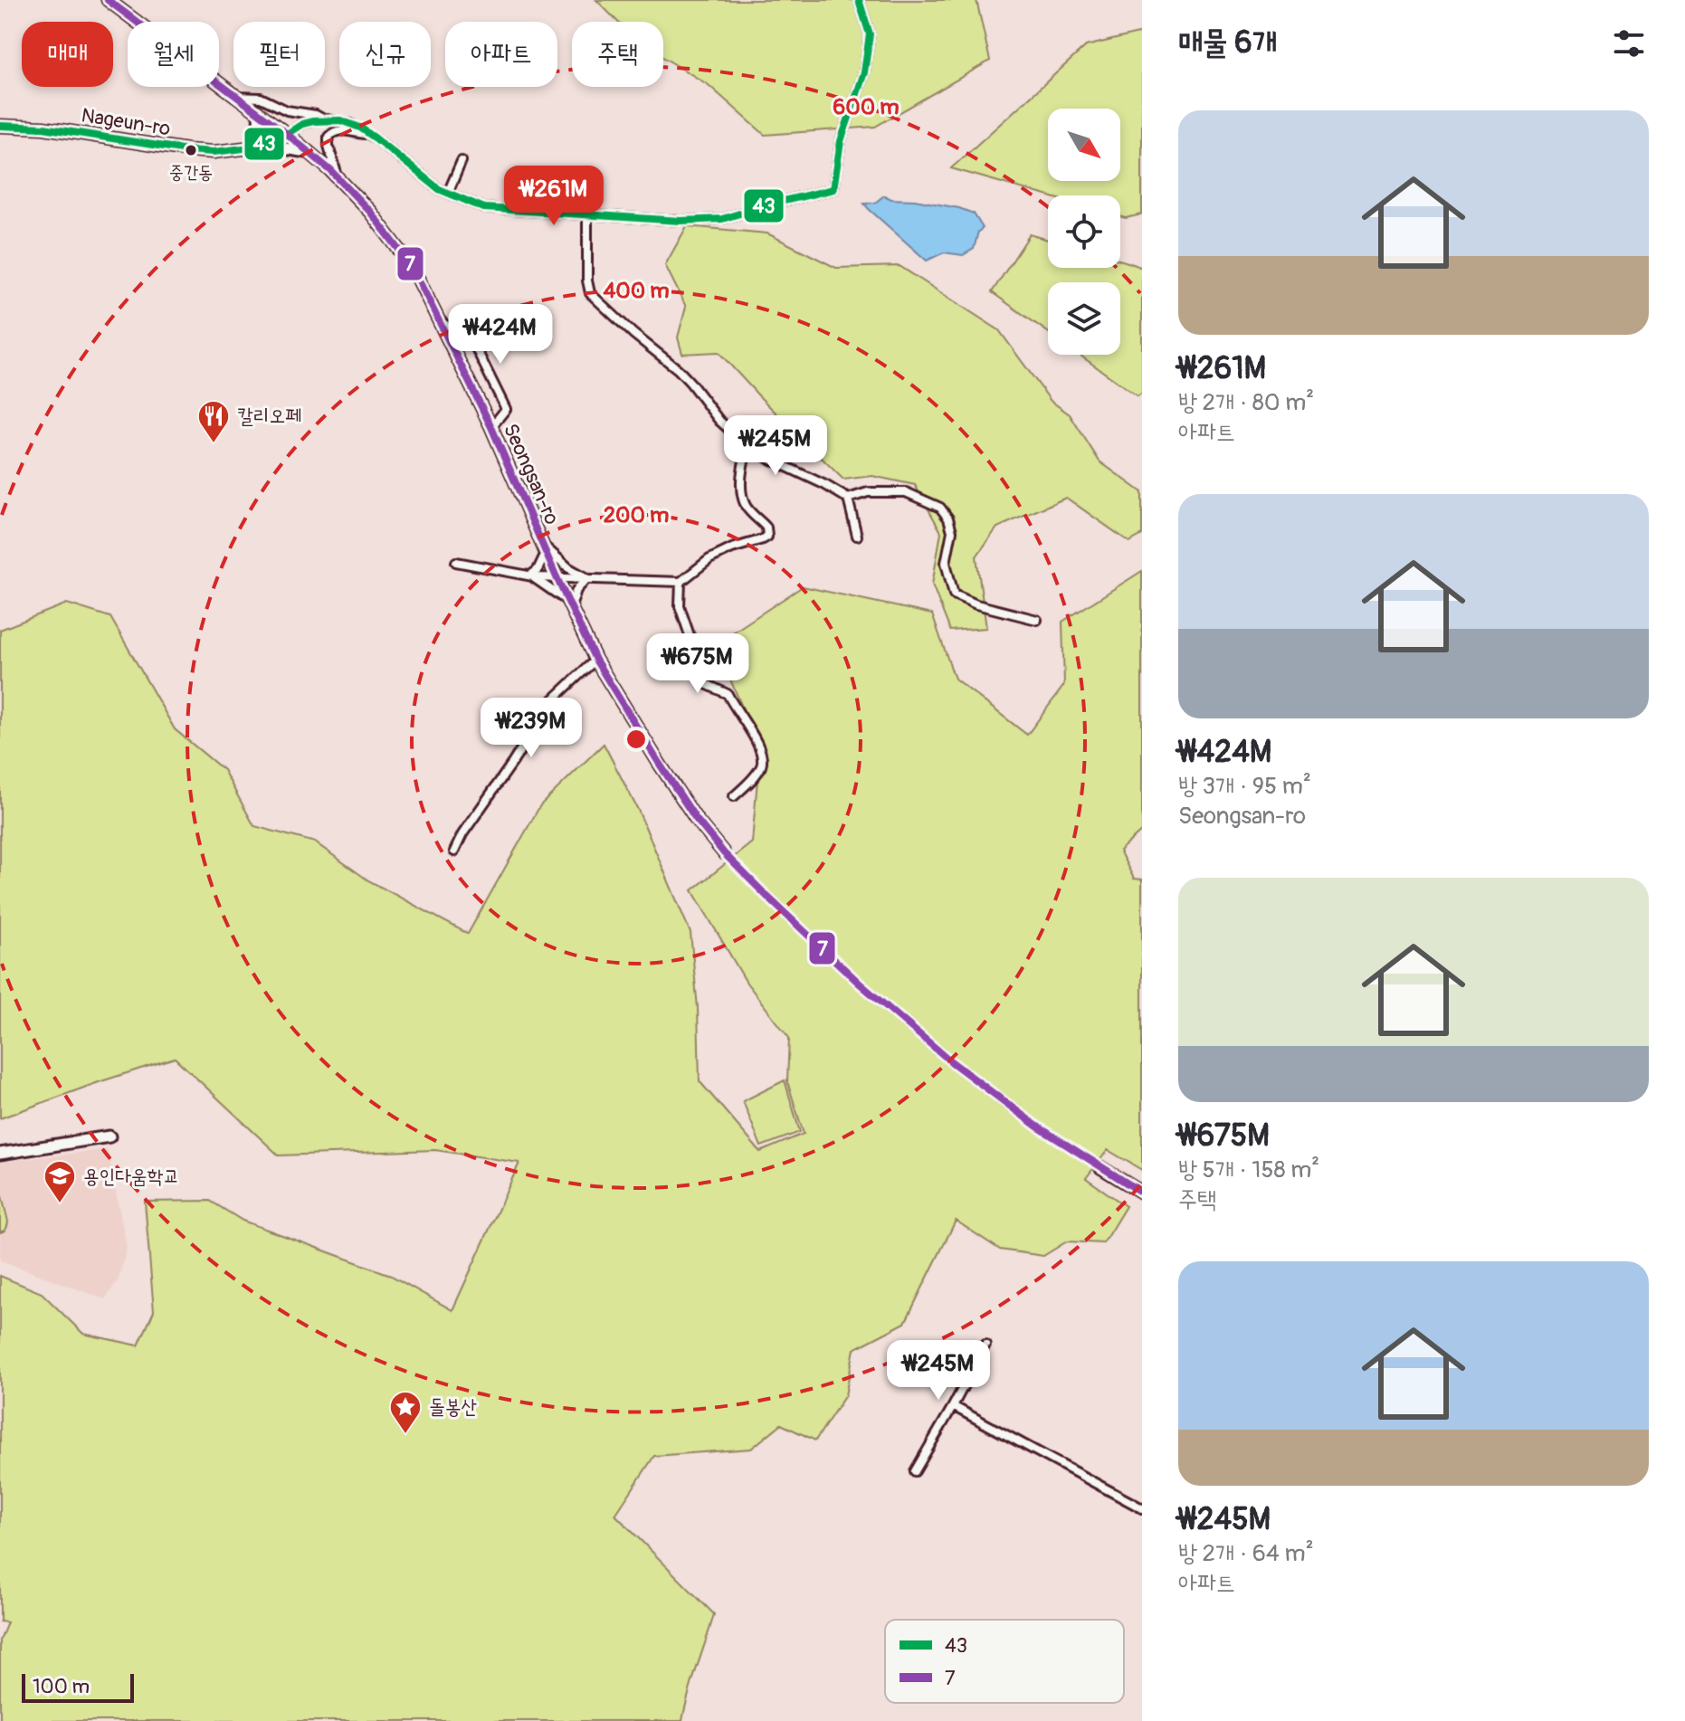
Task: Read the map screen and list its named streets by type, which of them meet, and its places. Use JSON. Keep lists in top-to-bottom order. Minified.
{"streets":{"main road":["Nageun-ro","Seongsan-ro"]},"crossings":[["Nageun-ro","Seongsan-ro"]],"places":{"other":["중간동"],"restaurant":["칼리오페"],"school or university":["용인다움학교"],"place":["돌봉산"]},"lines":["transit line 43","transit line 7"],"legend":["43","7"],"scale_bar":"100 m","north":"bottom right","page":{"heading":"매물 6개","chip":["매매","월세","필터","신규","아파트","주택"],"list":[{"name":"₩261M","note":"방 2개 · 80 m² · 아파트"},{"name":"₩424M","note":"방 3개 · 95 m² · Seongsan-ro"},{"name":"₩675M","note":"방 5개 · 158 m² · 주택"},{"name":"₩245M","note":"방 2개 · 64 m² · 아파트"}],"price":["₩261M","₩424M","₩245M","₩675M","₩239M","₩245M"],"scale":"100 m"},"rings":["600 m","400 m","200 m"]}
